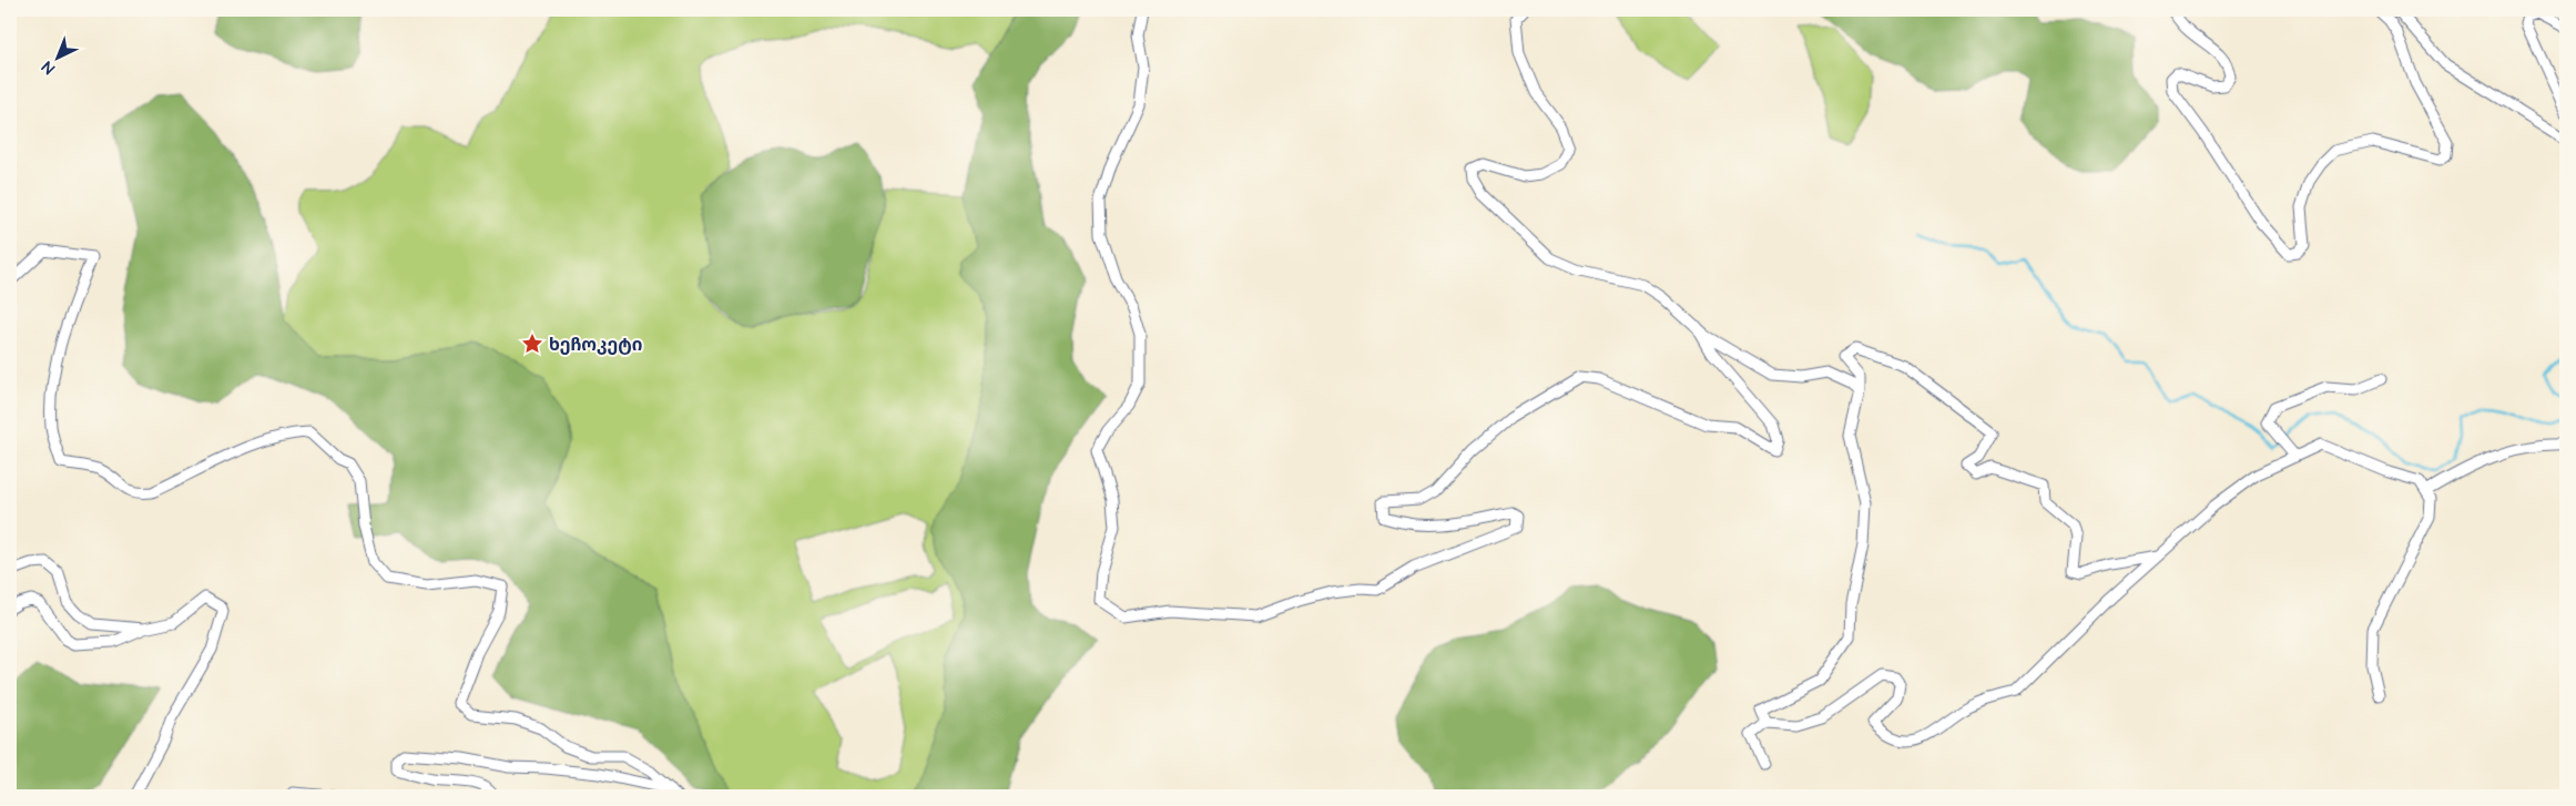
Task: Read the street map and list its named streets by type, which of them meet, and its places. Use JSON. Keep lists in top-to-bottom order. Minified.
{"places":{"place":["ხეჩოკეტი"]},"north":"bottom left"}
